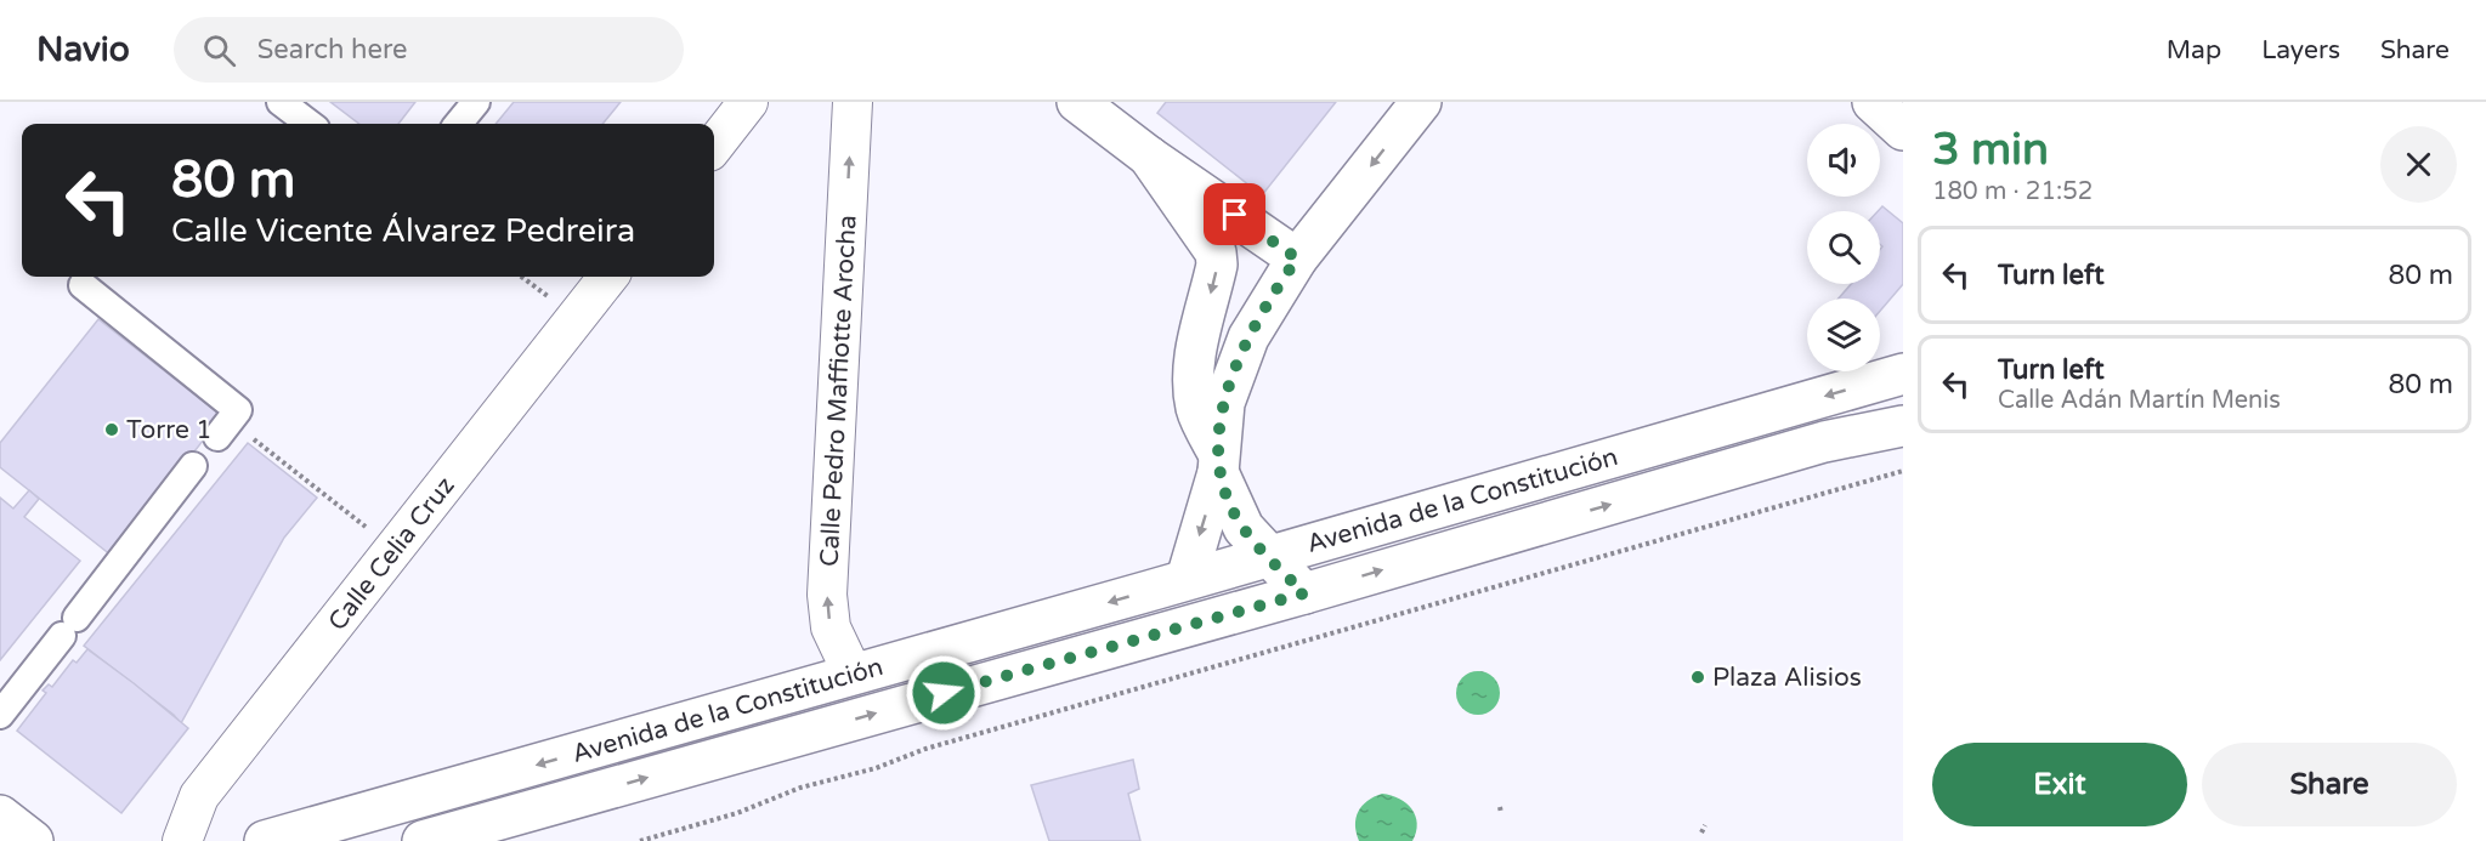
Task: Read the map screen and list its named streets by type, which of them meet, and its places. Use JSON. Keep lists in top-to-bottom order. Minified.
{"streets":{"main road":["Avenida de la Constitución"],"street":["Calle Pedro Maffiotte Arocha","Calle Celia Cruz"]},"crossings":[["Calle Pedro Maffiotte Arocha","Avenida de la Constitución"]],"one_way":["Calle Pedro Maffiotte Arocha"],"places":["Torre 1","Plaza Alisios"],"page":{"header":"Navio","search":"Search here","nav":["Map","Layers","Share"],"heading":["3 min","180 m · 21:52"],"turn":["80 m","Calle Vicente Álvarez Pedreira"],"list":[{"name":"Turn left","value":"80 m"},{"name":"Turn left","note":"Calle Adán Martín Menis","value":"80 m"}],"buttons":["Exit","Share"]}}
